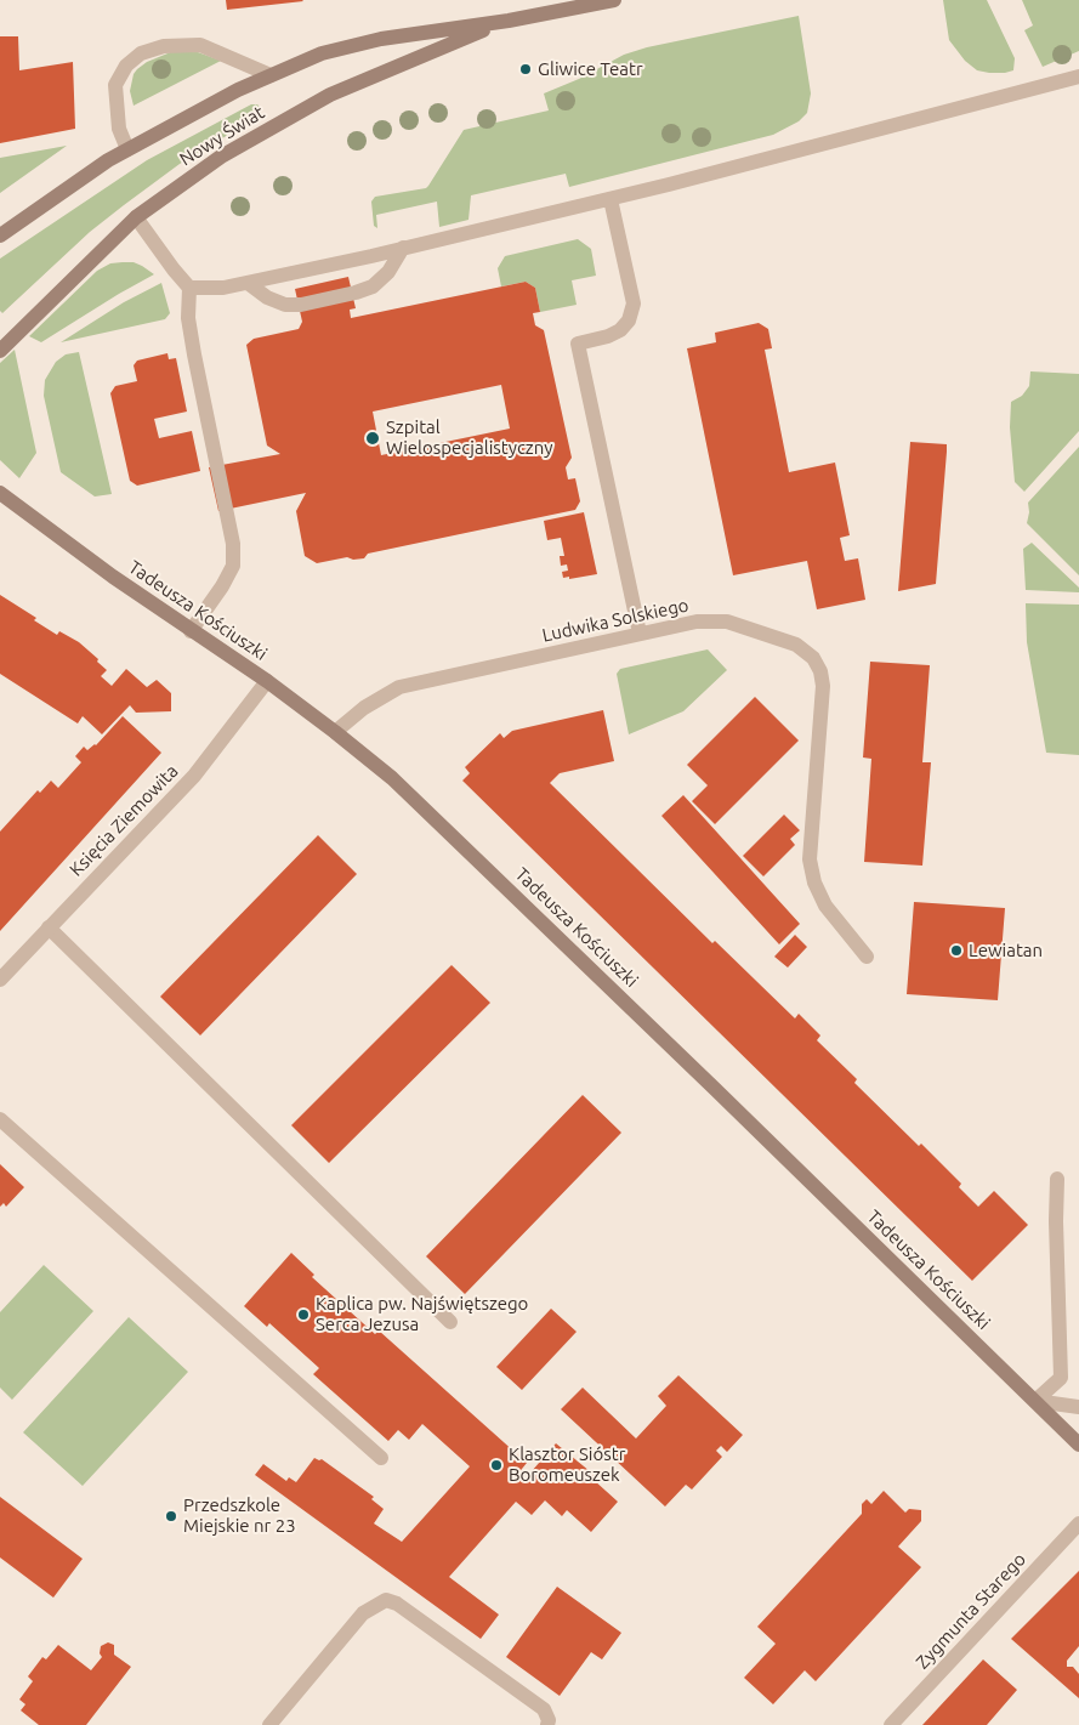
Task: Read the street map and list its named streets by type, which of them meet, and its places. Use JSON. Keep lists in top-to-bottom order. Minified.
{"streets":{"street":["Nowy Świat","Tadeusza Kościuszki","Ludwika Solskiego","Księcia Ziemowita","Zygmunta Starego"]},"crossings":[["Tadeusza Kościuszki","Ludwika Solskiego"],["Tadeusza Kościuszki","Księcia Ziemowita"]],"places":["Gliwice Teatr","Szpital Wielospecjalistyczny","Lewiatan","Kaplica pw. Najświętszego Serca Jezusa","Klasztor Sióstr Boromeuszek","Przedszkole Miejskie nr 23"]}
